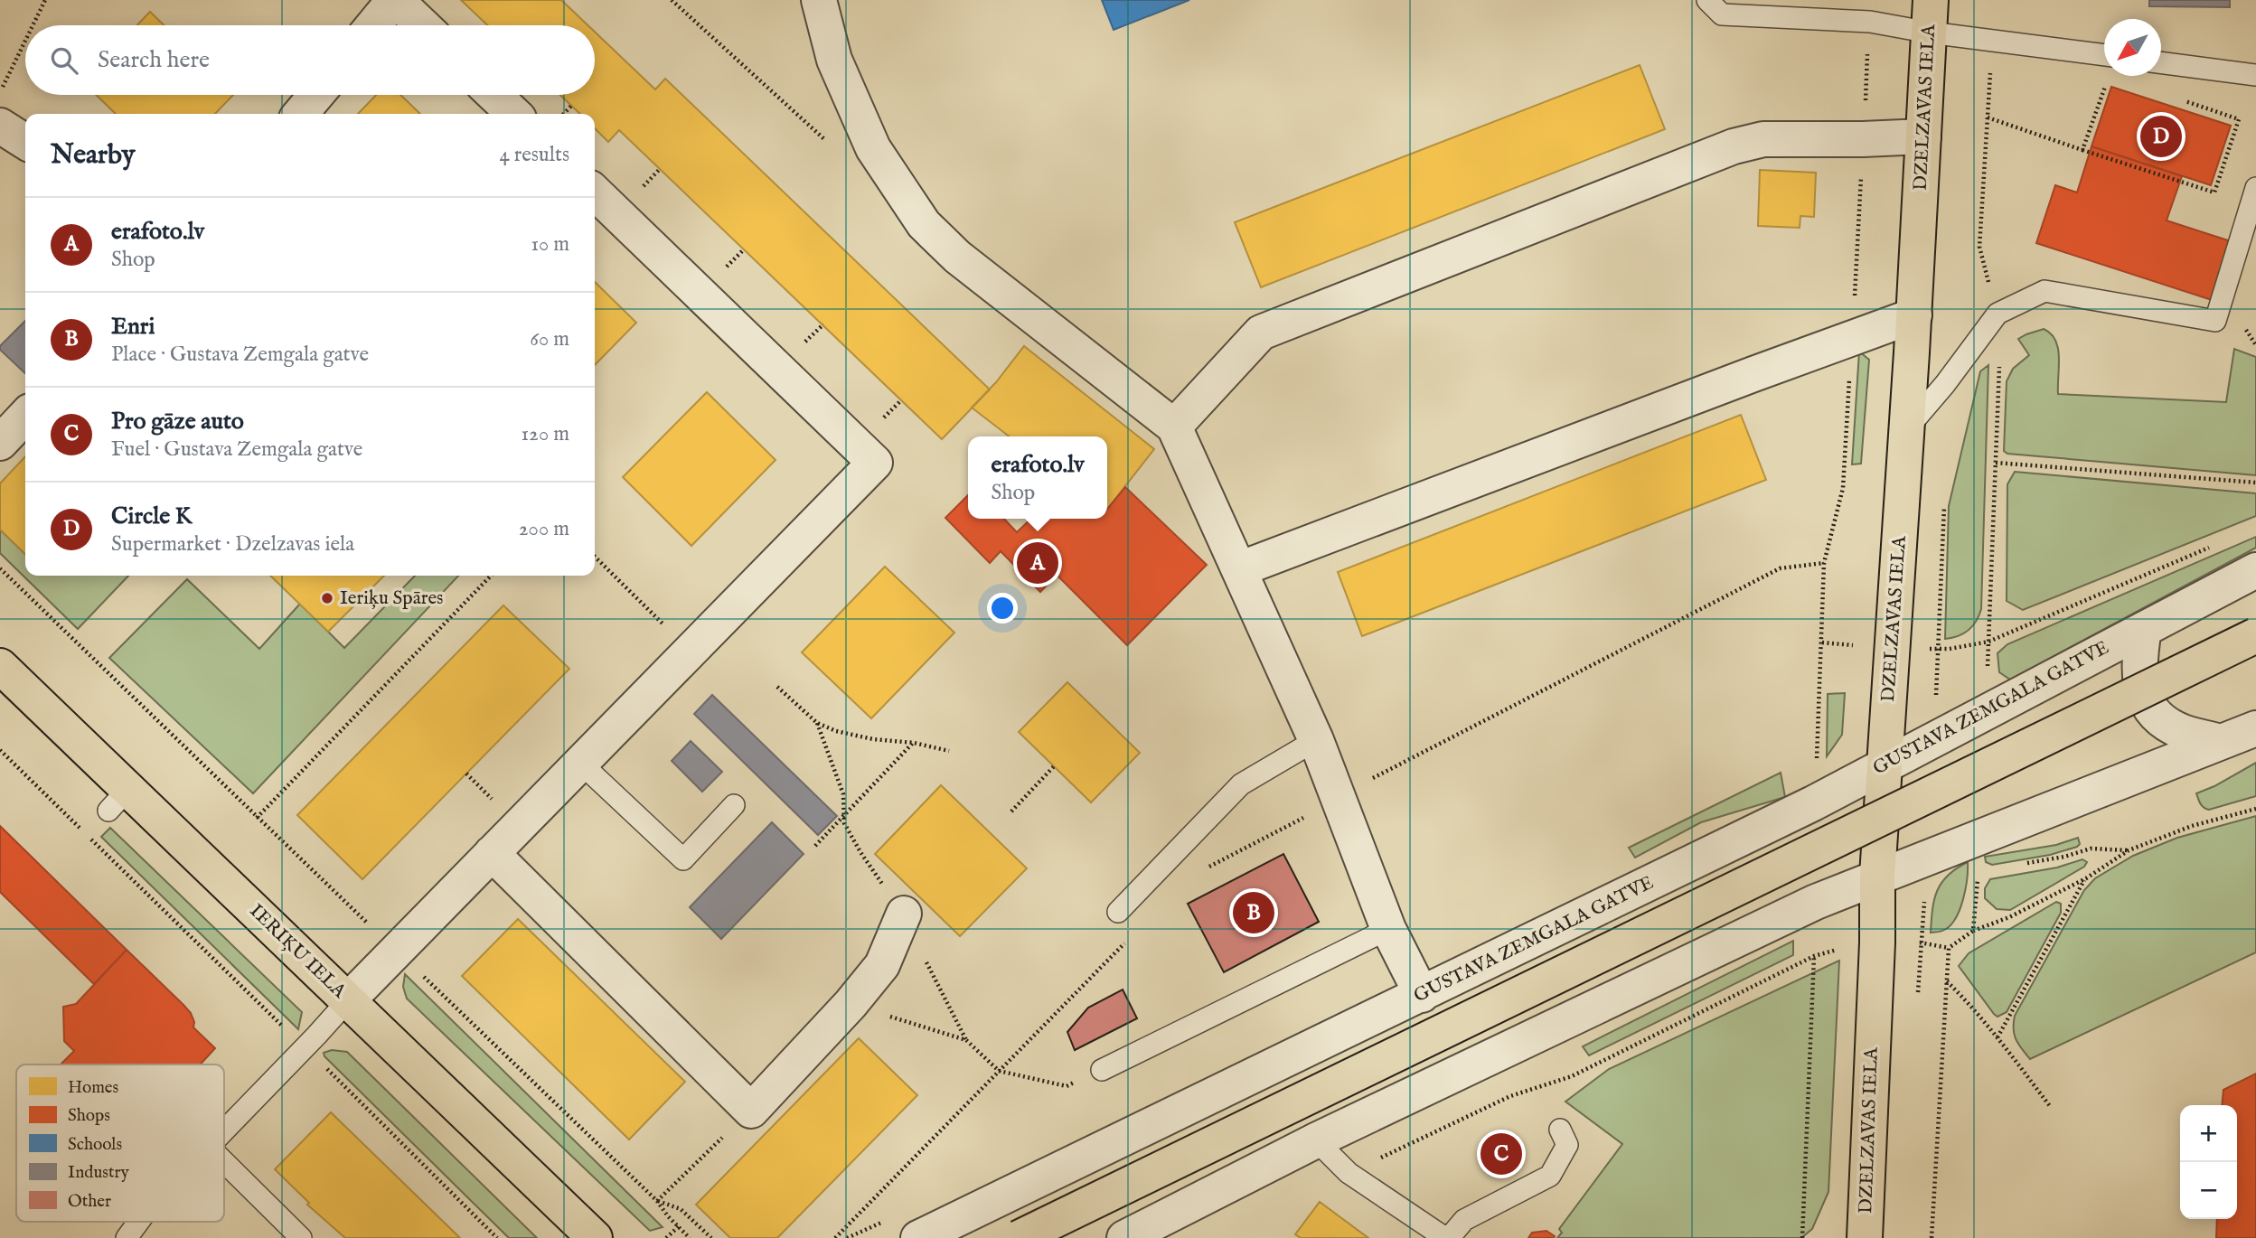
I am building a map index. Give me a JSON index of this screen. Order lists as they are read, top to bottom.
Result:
{
  "streets": {
    "main road": ["DZELZAVAS IELA", "IERIĶU IELA"],
    "street": ["GUSTAVA ZEMGALA GATVE"]
  },
  "crossings": [
    ["DZELZAVAS IELA", "GUSTAVA ZEMGALA GATVE"]
  ],
  "places": ["Ieriķu Spāres"],
  "legend": [
    "Homes",
    "Shops",
    "Schools",
    "Industry",
    "Other"
  ],
  "north": "bottom left",
  "page": {
    "search": "Search here",
    "pins": [
      "D",
      "A",
      "B",
      "C"
    ],
    "heading": ["Nearby", "4 results"],
    "list": [
      {
        "mark": "A",
        "name": "erafoto.lv",
        "note": "Shop",
        "value": "10 m"
      },
      {
        "mark": "B",
        "name": "Enri",
        "note": "Place · Gustava Zemgala gatve",
        "value": "60 m"
      },
      {
        "mark": "C",
        "name": "Pro gāze auto",
        "note": "Fuel · Gustava Zemgala gatve",
        "value": "120 m"
      },
      {
        "mark": "D",
        "name": "Circle K",
        "note": "Supermarket · Dzelzavas iela",
        "value": "200 m"
      }
    ],
    "popup": ["erafoto.lv", "Shop"],
    "map_buttons": ["+", "−"]
  }
}
